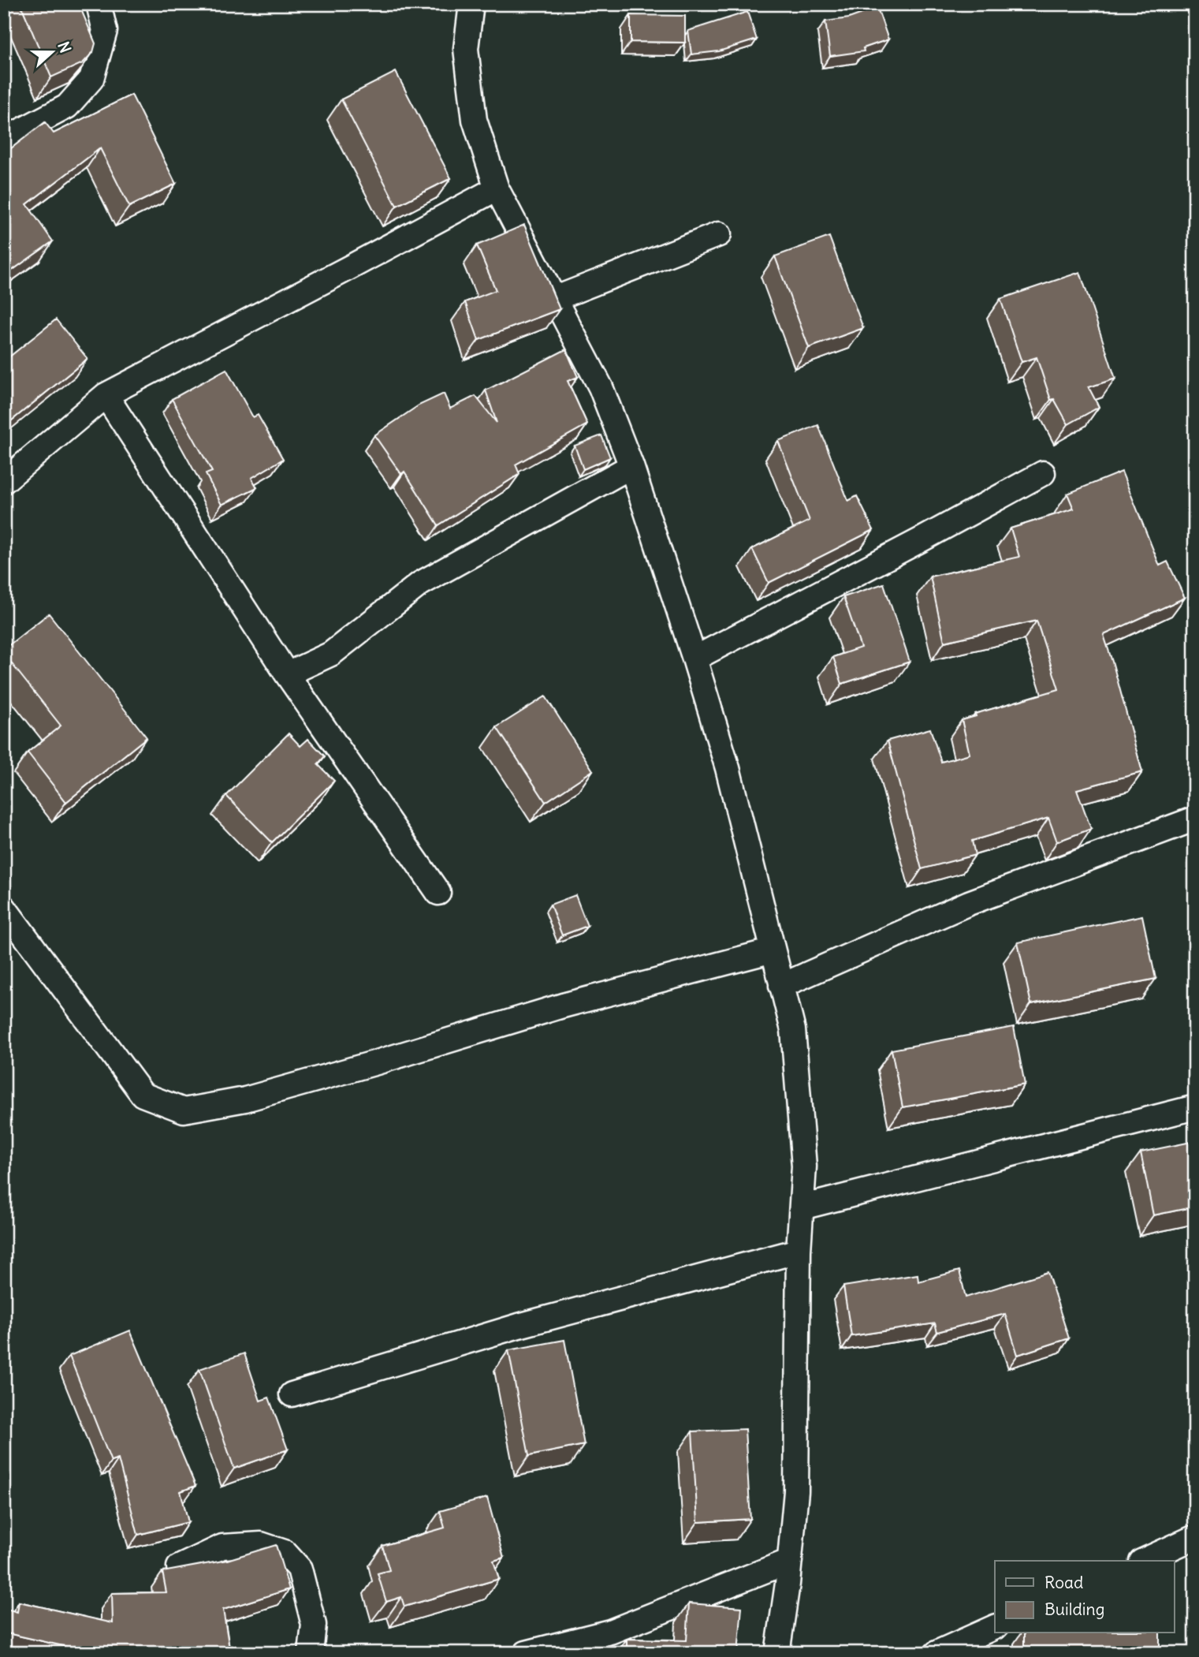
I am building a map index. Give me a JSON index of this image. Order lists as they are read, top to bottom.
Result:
{
  "legend": ["Road", "Building"],
  "north": "right"
}
